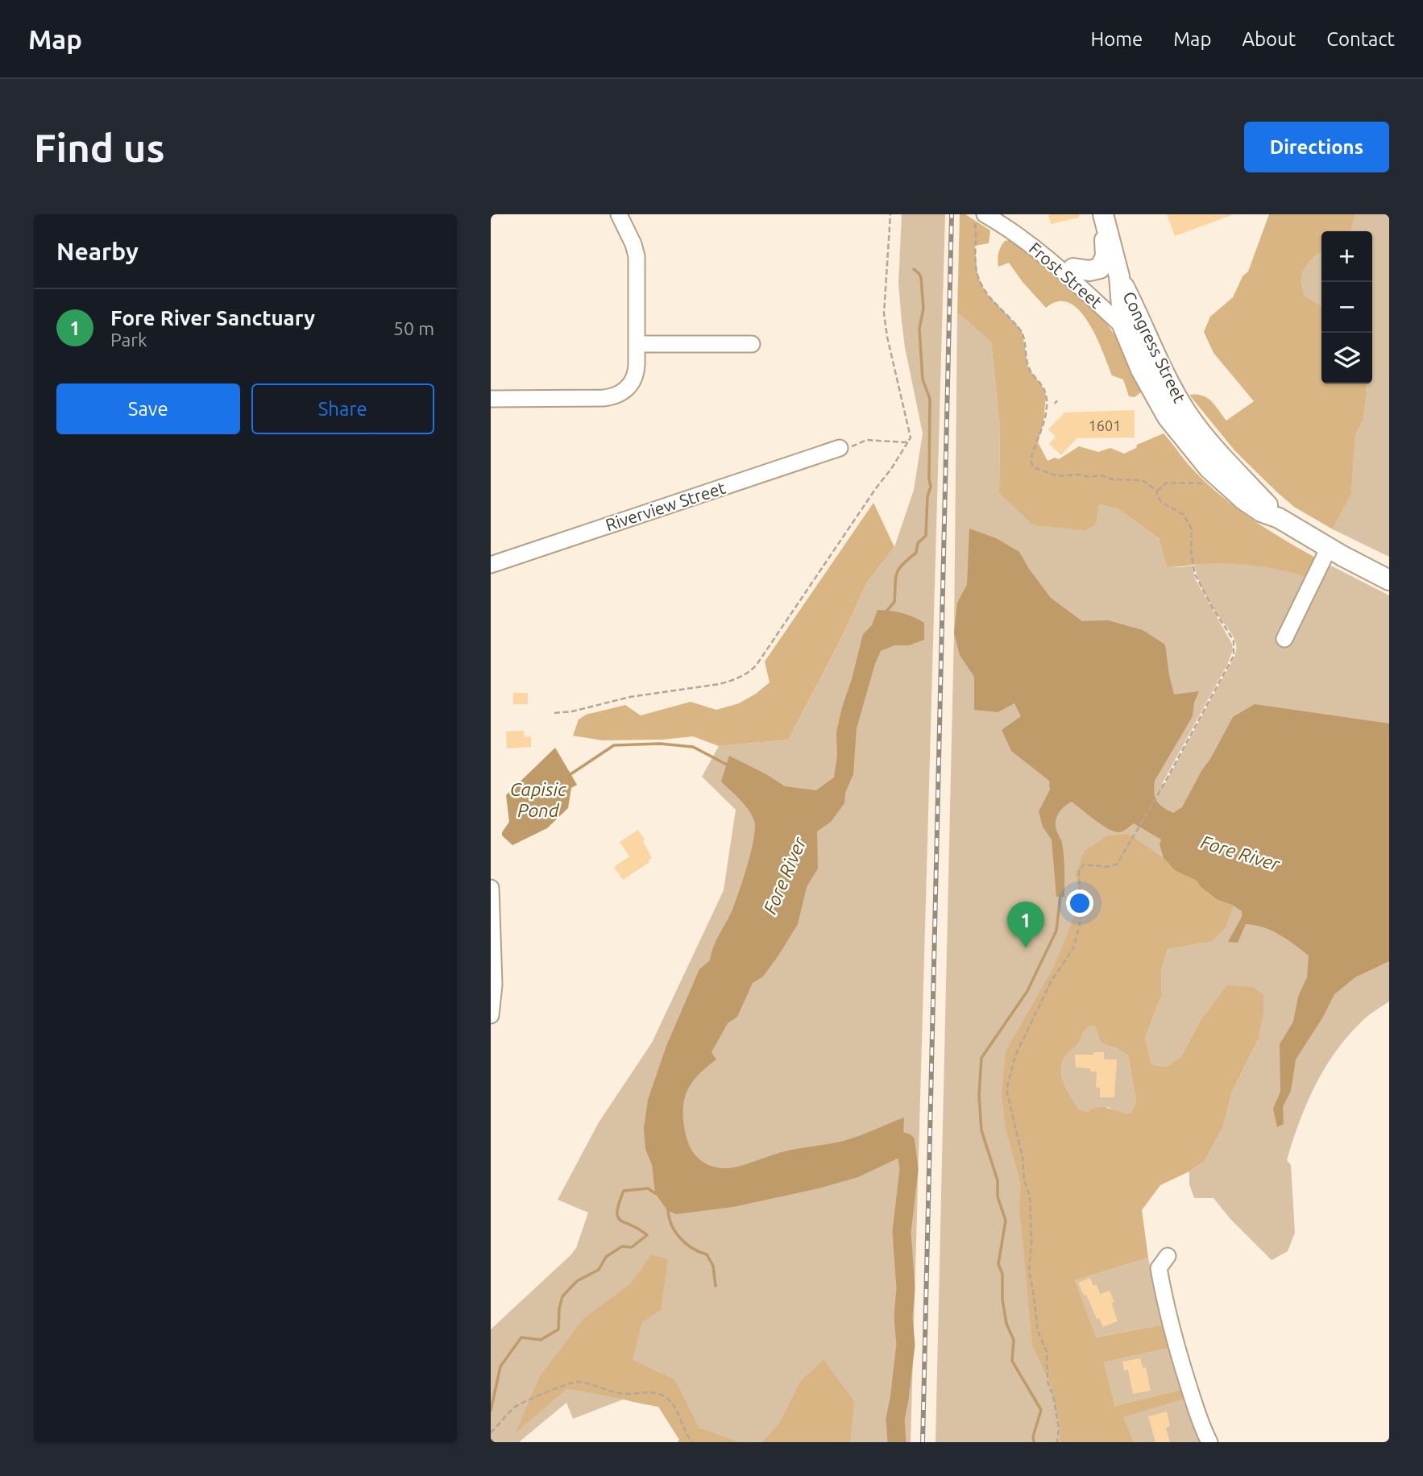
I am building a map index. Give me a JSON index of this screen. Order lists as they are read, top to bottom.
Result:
{
  "streets": {
    "main road": ["Congress Street"],
    "street": ["Frost Street", "Riverview Street"]
  },
  "crossings": [
    ["Frost Street", "Congress Street"]
  ],
  "water": ["Capisic Pond", "Fore River"],
  "house_numbers": ["1601"],
  "page": {
    "header": "Map",
    "nav": [
      "Home",
      "Map",
      "About",
      "Contact"
    ],
    "buttons": [
      "Directions",
      ["Save", "Share"]
    ],
    "title": "Find us",
    "heading": "Nearby",
    "map_buttons": ["+", "−"],
    "list": [
      {
        "mark": "1",
        "name": "Fore River Sanctuary",
        "note": "Park",
        "value": "50 m"
      }
    ],
    "pins": "1"
  }
}
